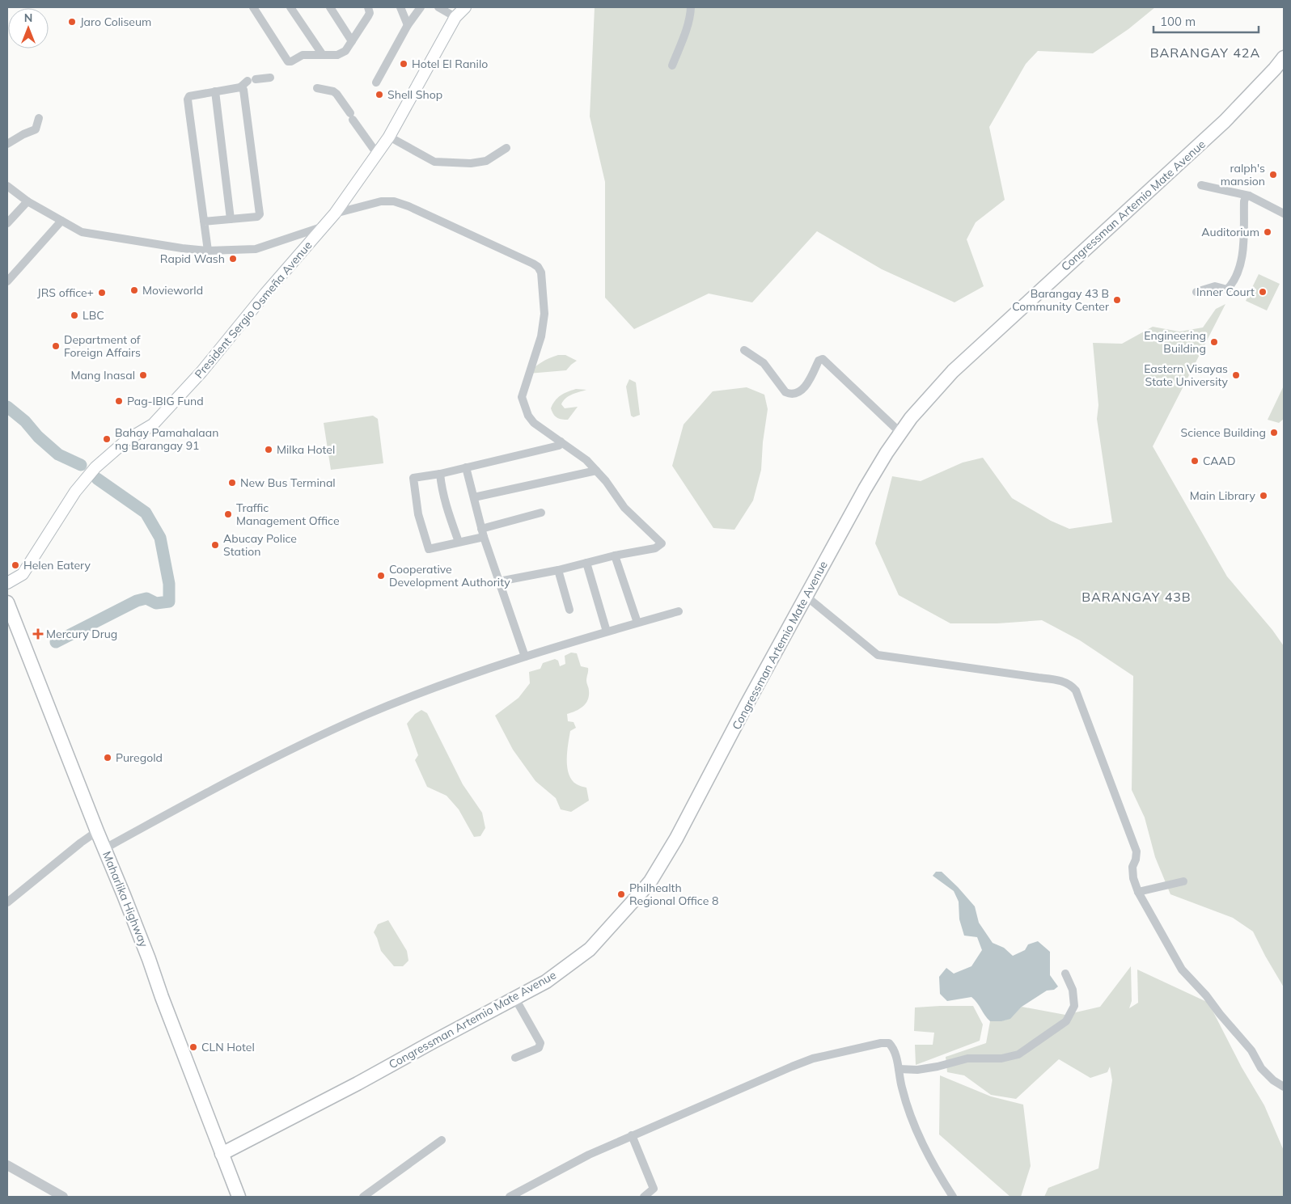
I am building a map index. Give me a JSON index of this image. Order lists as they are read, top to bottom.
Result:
{
  "streets": {
    "main road": ["Congressman Artemio Mate Avenue", "President Sergio Osmeña Avenue", "Maharlika Highway"]
  },
  "crossings": [
    ["Congressman Artemio Mate Avenue", "Maharlika Highway"]
  ],
  "districts": ["BARANGAY 42A", "BARANGAY 43B"],
  "places": {
    "other": [
      "Jaro Coliseum",
      "Hotel El Ranilo",
      "Shell Shop",
      "ralph's mansion",
      "Auditorium",
      "Rapid Wash",
      "Movieworld",
      "Inner Court",
      "JRS office+",
      "Barangay 43 B Community Center",
      "LBC",
      "Engineering Building",
      "Department of Foreign Affairs",
      "Mang Inasal",
      "Eastern Visayas State University",
      "Pag-IBIG Fund",
      "Science Building",
      "Bahay Pamahalaan ng Barangay 91",
      "Milka Hotel",
      "CAAD",
      "New Bus Terminal",
      "Main Library",
      "Traffic Management Office",
      "Abucay Police Station",
      "Helen Eatery",
      "Cooperative Development Authority",
      "Puregold",
      "Philhealth Regional Office 8",
      "CLN Hotel"
    ],
    "health": ["Mercury Drug"]
  },
  "scale_bar": "100 m",
  "north": "top"
}
